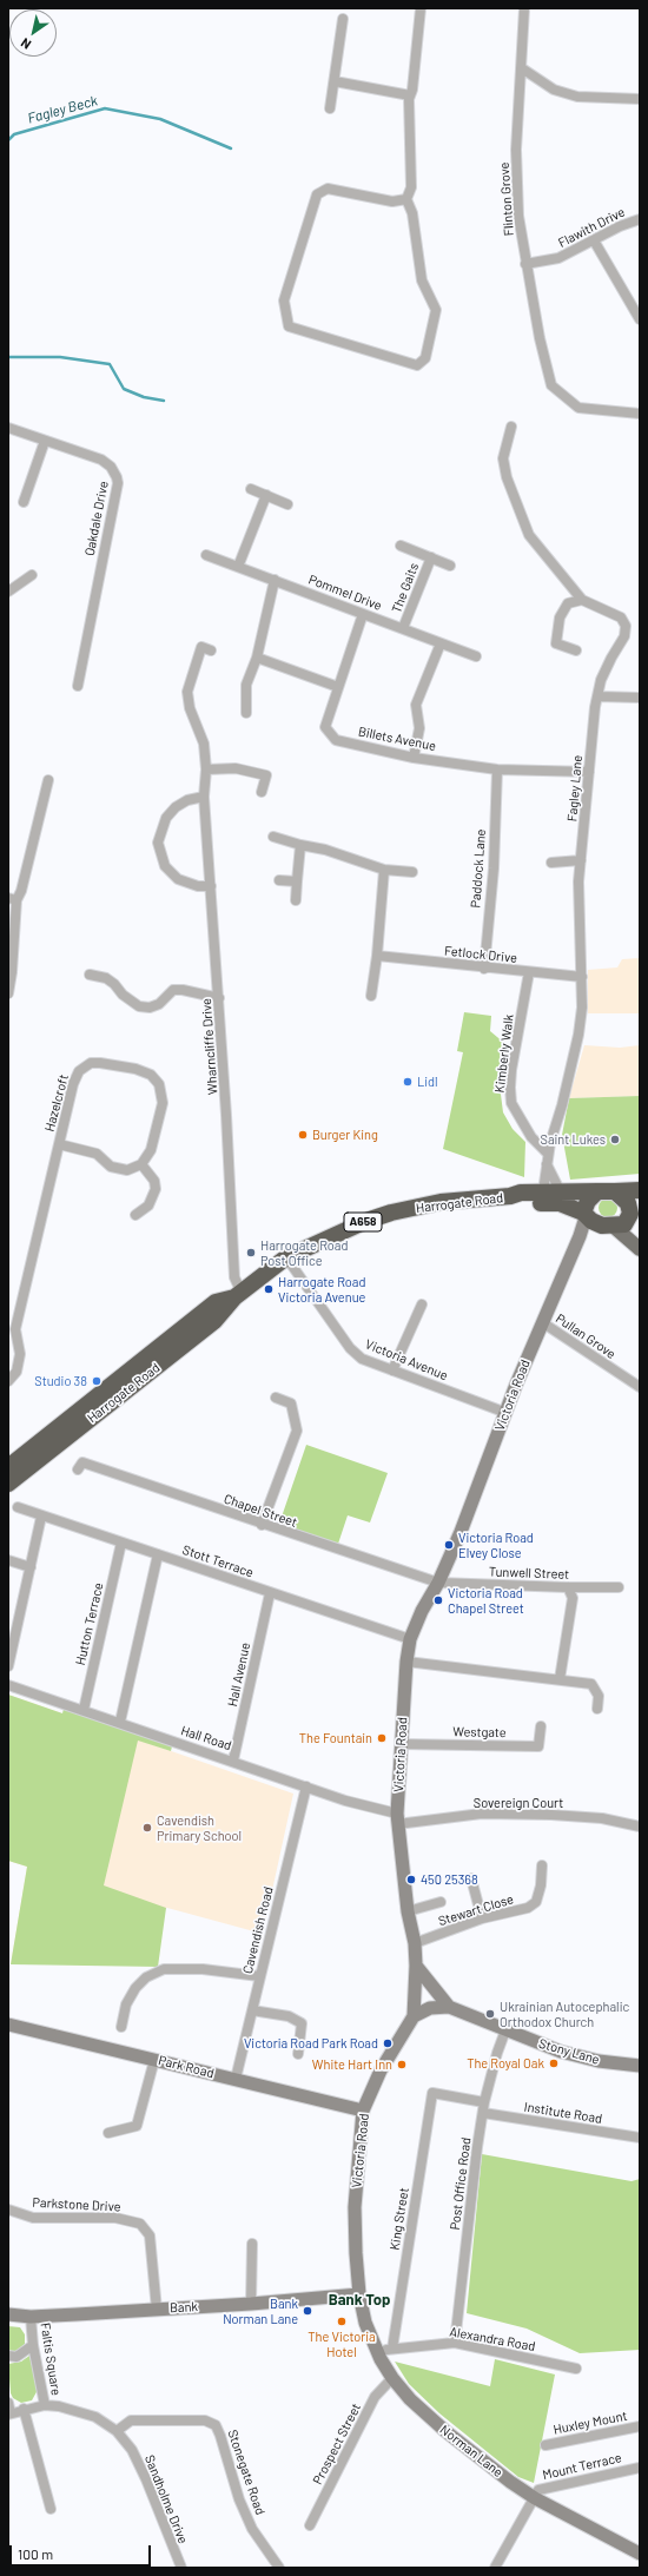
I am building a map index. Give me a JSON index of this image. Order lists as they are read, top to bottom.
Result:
{
  "streets": {
    "highway": ["Harrogate Road", "A658"],
    "street": [
      "Flinton Grove",
      "Flawith Drive",
      "Oakdale Drive",
      "The Gaits",
      "Pommel Drive",
      "Billets Avenue",
      "Fagley Lane",
      "Paddock Lane",
      "Fetlock Drive",
      "Wharncliffe Drive",
      "Kimberly Walk",
      "Hazelcroft",
      "Pullan Grove",
      "Victoria Avenue",
      "Victoria Road",
      "Chapel Street",
      "Stott Terrace",
      "Tunwell Street",
      "Hutton Terrace",
      "Hall Avenue",
      "Westgate",
      "Hall Road",
      "Sovereign Court",
      "Stewart Close",
      "Cavendish Road",
      "Stony Lane",
      "Park Road",
      "Institute Road",
      "Post Office Road",
      "Parkstone Drive",
      "King Street",
      "Bank",
      "Alexandra Road",
      "Faltis Square",
      "Huxley Mount",
      "Prospect Street",
      "Norman Lane",
      "Mount Terrace",
      "Stonegate Road",
      "Sandholme Drive"
    ]
  },
  "crossings": [
    ["Flinton Grove", "Flawith Drive"],
    ["The Gaits", "Pommel Drive"],
    ["Pommel Drive", "Billets Avenue"],
    ["Billets Avenue", "Fagley Lane"],
    ["Billets Avenue", "Paddock Lane"],
    ["Fagley Lane", "Fetlock Drive"],
    ["Fagley Lane", "Kimberly Walk"],
    ["Fagley Lane", "Harrogate Road"],
    ["Paddock Lane", "Fetlock Drive"],
    ["Fetlock Drive", "Kimberly Walk"],
    ["Wharncliffe Drive", "Harrogate Road"],
    ["Harrogate Road", "Victoria Avenue"],
    ["Harrogate Road", "Victoria Road"],
    ["Pullan Grove", "Victoria Road"],
    ["Victoria Avenue", "Victoria Road"],
    ["Victoria Road", "Chapel Street"],
    ["Victoria Road", "Stott Terrace"],
    ["Victoria Road", "Tunwell Street"],
    ["Victoria Road", "Westgate"],
    ["Victoria Road", "Hall Road"],
    ["Victoria Road", "Sovereign Court"],
    ["Victoria Road", "Stewart Close"],
    ["Victoria Road", "Stony Lane"],
    ["Victoria Road", "Park Road"],
    ["Victoria Road", "Bank"],
    ["Victoria Road", "Norman Lane"],
    ["Chapel Street", "Tunwell Street"],
    ["Stott Terrace", "Hutton Terrace"],
    ["Stott Terrace", "Hall Avenue"],
    ["Hutton Terrace", "Hall Road"],
    ["Hall Avenue", "Hall Road"],
    ["Hall Road", "Sovereign Court"],
    ["Hall Road", "Cavendish Road"],
    ["Cavendish Road", "Park Road"],
    ["Stony Lane", "Post Office Road"],
    ["Institute Road", "Post Office Road"],
    ["Post Office Road", "King Street"],
    ["Post Office Road", "Alexandra Road"],
    ["Parkstone Drive", "Bank"],
    ["King Street", "Alexandra Road"],
    ["Bank", "Faltis Square"],
    ["Bank", "Norman Lane"],
    ["Alexandra Road", "Norman Lane"],
    ["Faltis Square", "Sandholme Drive"],
    ["Prospect Street", "Norman Lane"],
    ["Norman Lane", "Mount Terrace"],
    ["Stonegate Road", "Sandholme Drive"]
  ],
  "districts": ["Bank Top"],
  "water": ["Fagley Beck"],
  "places": [
    "Lidl",
    "Burger King",
    "Saint Lukes",
    "Harrogate Road Post Office",
    "Harrogate Road Victoria Avenue",
    "Studio 38",
    "Victoria Road Elvey Close",
    "Victoria Road Chapel Street",
    "The Fountain",
    "Cavendish Primary School",
    "450 25368",
    "Ukrainian Autocephalic Orthodox Church",
    "Victoria Road Park Road",
    "The Royal Oak",
    "White Hart Inn",
    "Bank Norman Lane",
    "The Victoria Hotel"
  ],
  "scale_bar": "100 m",
  "north": "bottom left"
}
